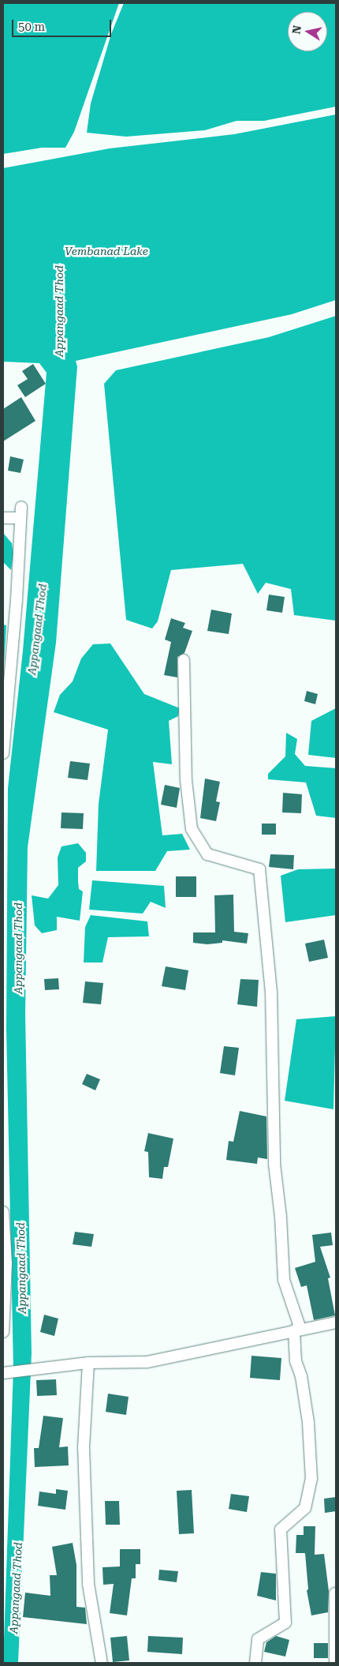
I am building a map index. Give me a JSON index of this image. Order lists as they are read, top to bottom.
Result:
{
  "water": ["Vembanad Lake", "Appangaad Thod"],
  "scale_bar": "50 m",
  "north": "left"
}
